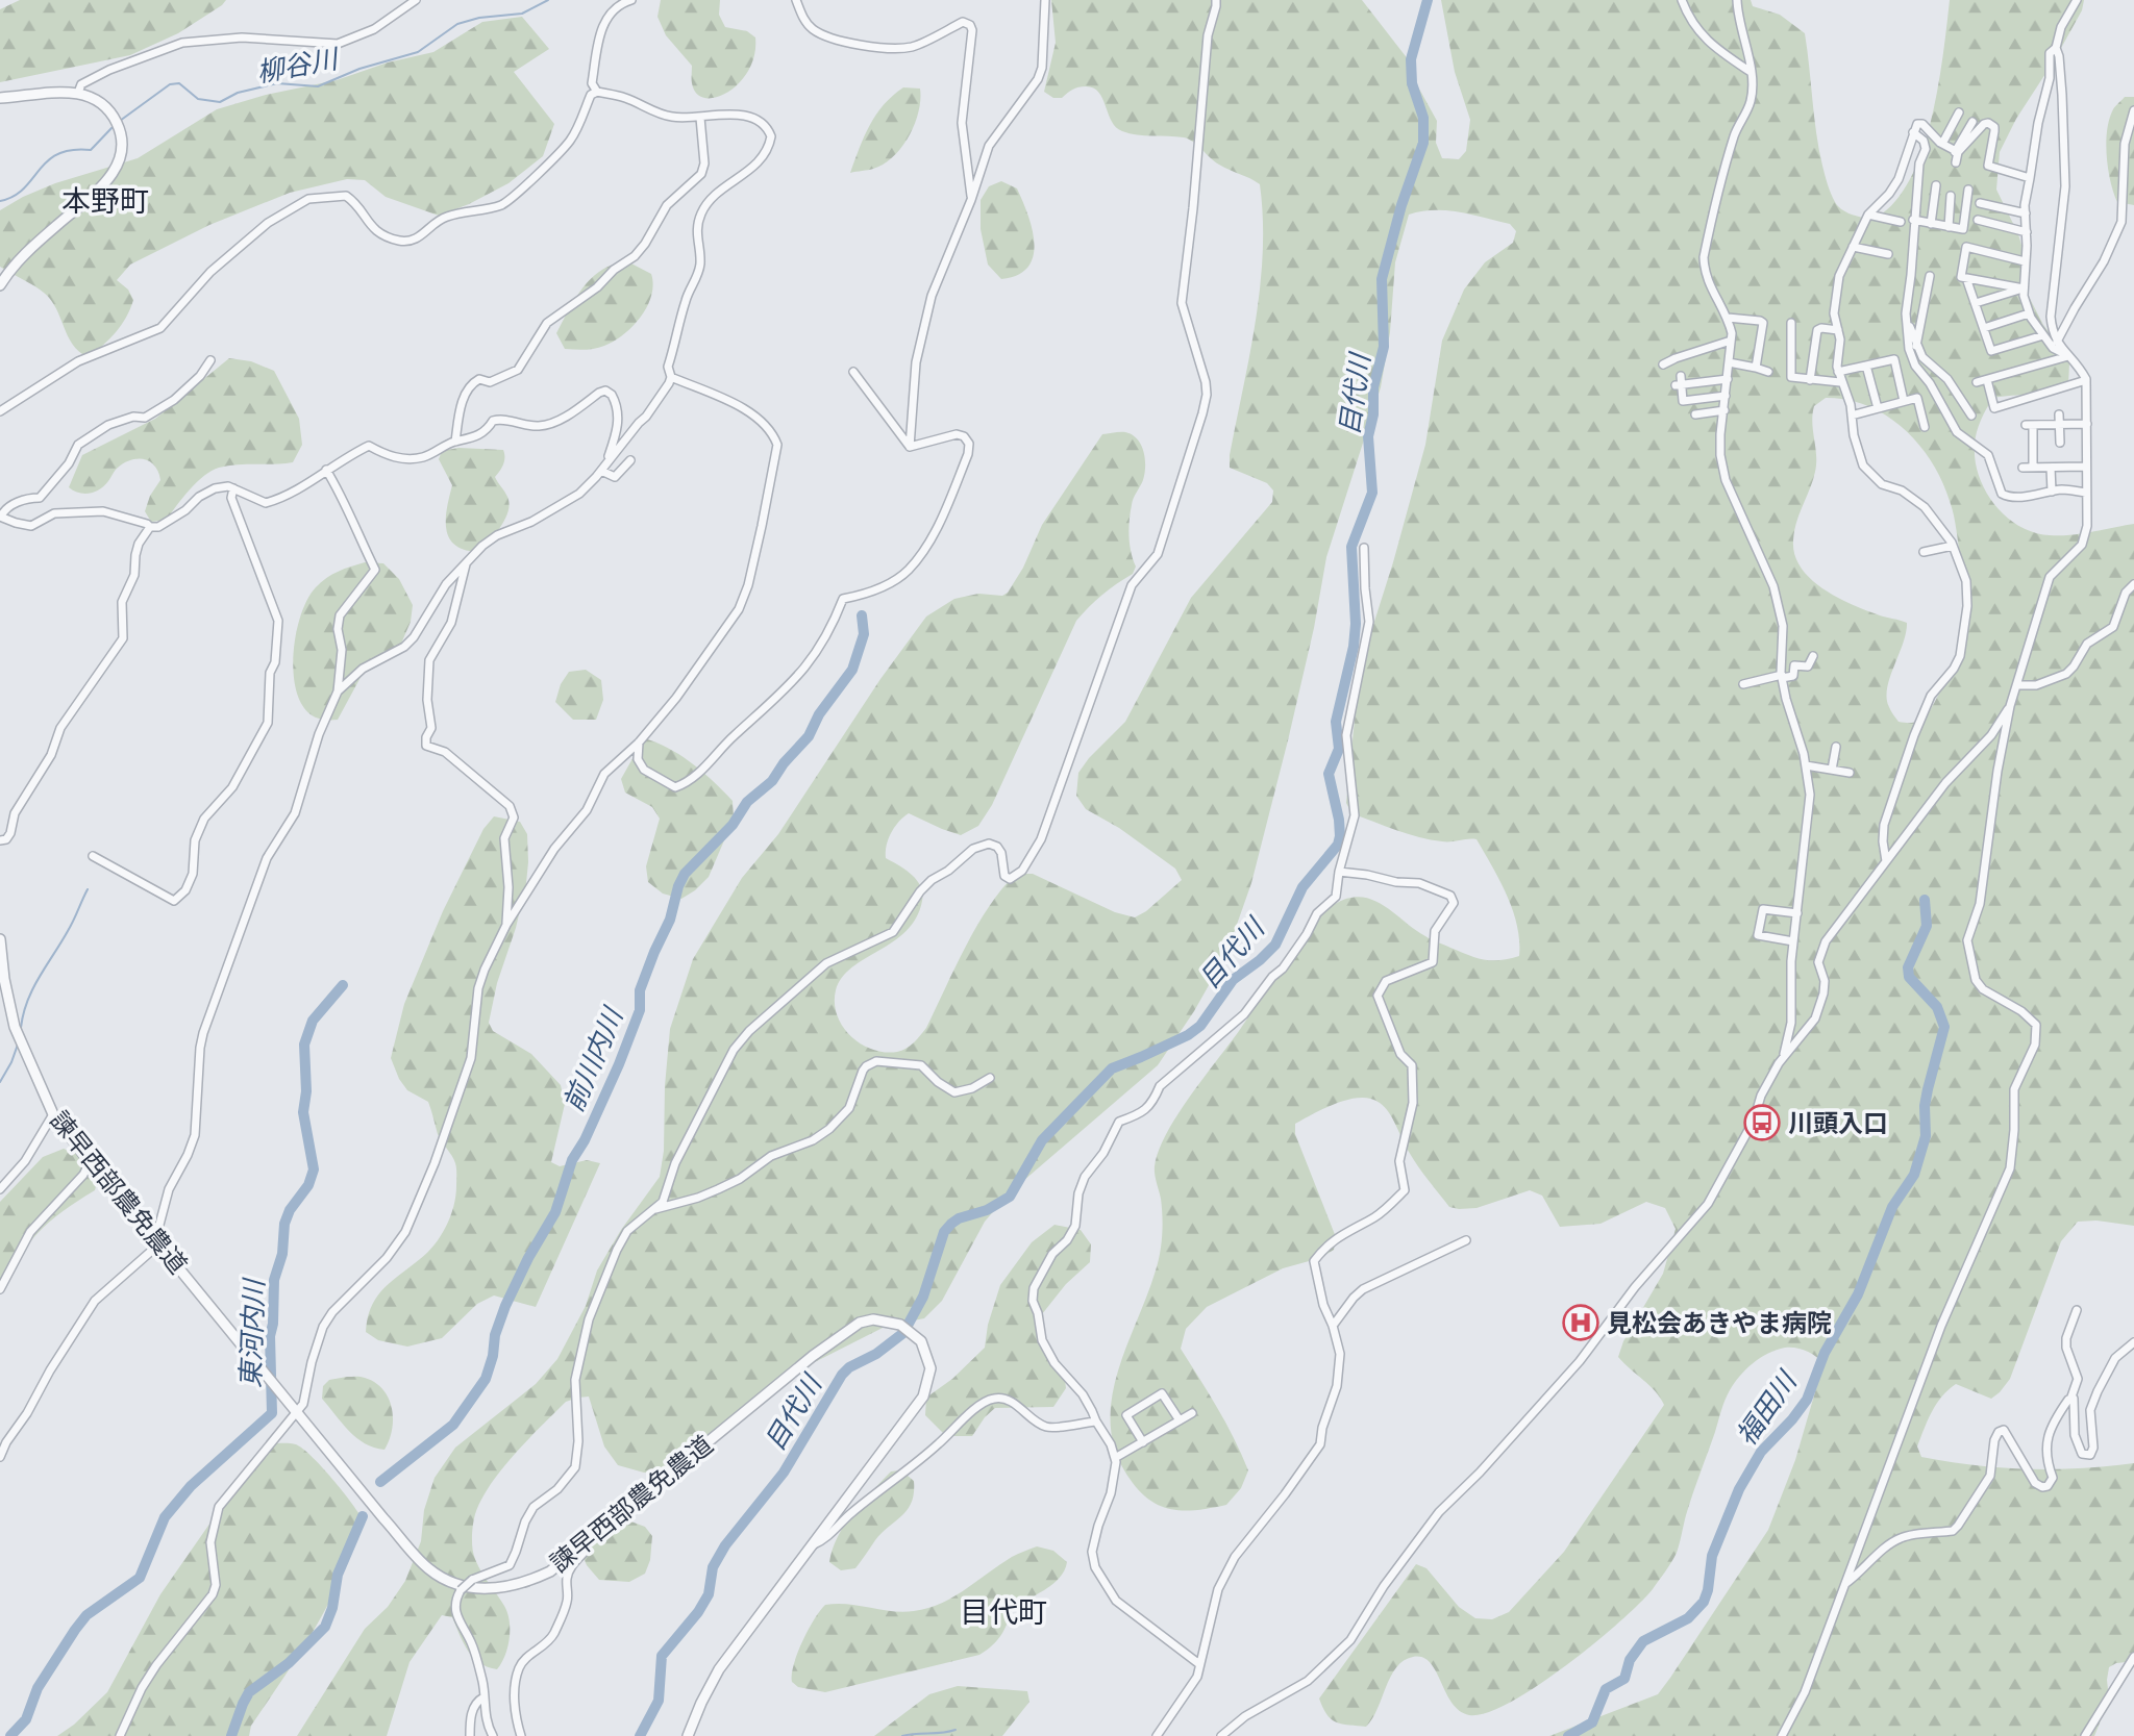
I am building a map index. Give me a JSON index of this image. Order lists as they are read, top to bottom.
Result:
{
  "streets": {
    "street": ["諫早西部農免農道"]
  },
  "districts": ["本野町", "目代町"],
  "water": [
    "柳谷川",
    "目代川",
    "前川内川",
    "東河内川",
    "福田川"
  ],
  "places": {
    "bus stop": ["川頭入口"],
    "hospital": ["見松会あきやま病院"]
  }
}
